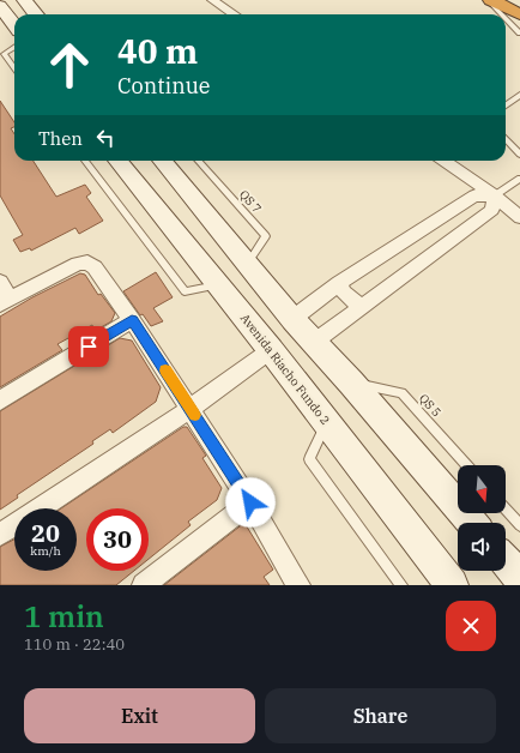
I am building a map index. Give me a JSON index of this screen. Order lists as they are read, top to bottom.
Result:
{
  "streets": {
    "main road": ["Avenida Riacho Fundo 2"],
    "lane": ["QS 7", "QS 5"]
  },
  "north": "bottom",
  "page": {
    "turn": ["40 m", "Continue"],
    "then": "Then",
    "speed": "20 km/h",
    "limit": "30",
    "heading": ["1 min", "110 m · 22:40"],
    "buttons": ["Exit", "Share"]
  }
}
